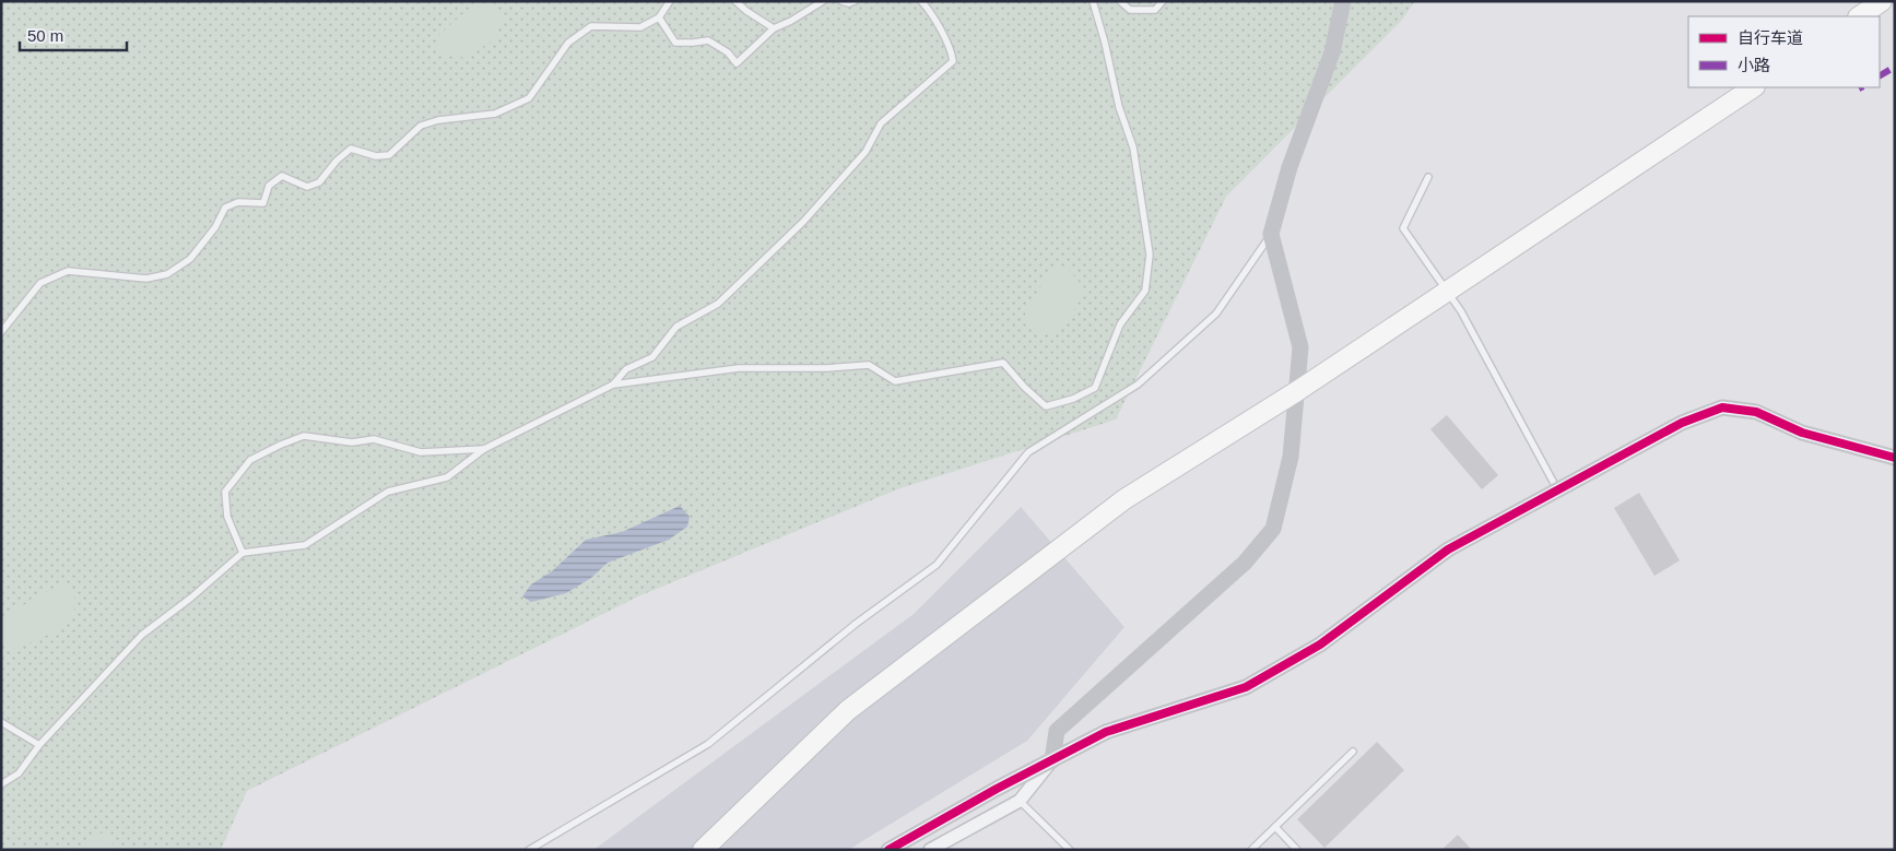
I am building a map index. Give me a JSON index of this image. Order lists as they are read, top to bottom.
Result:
{
  "legend": ["自行车道", "小路"],
  "scale_bar": "50 m"
}
